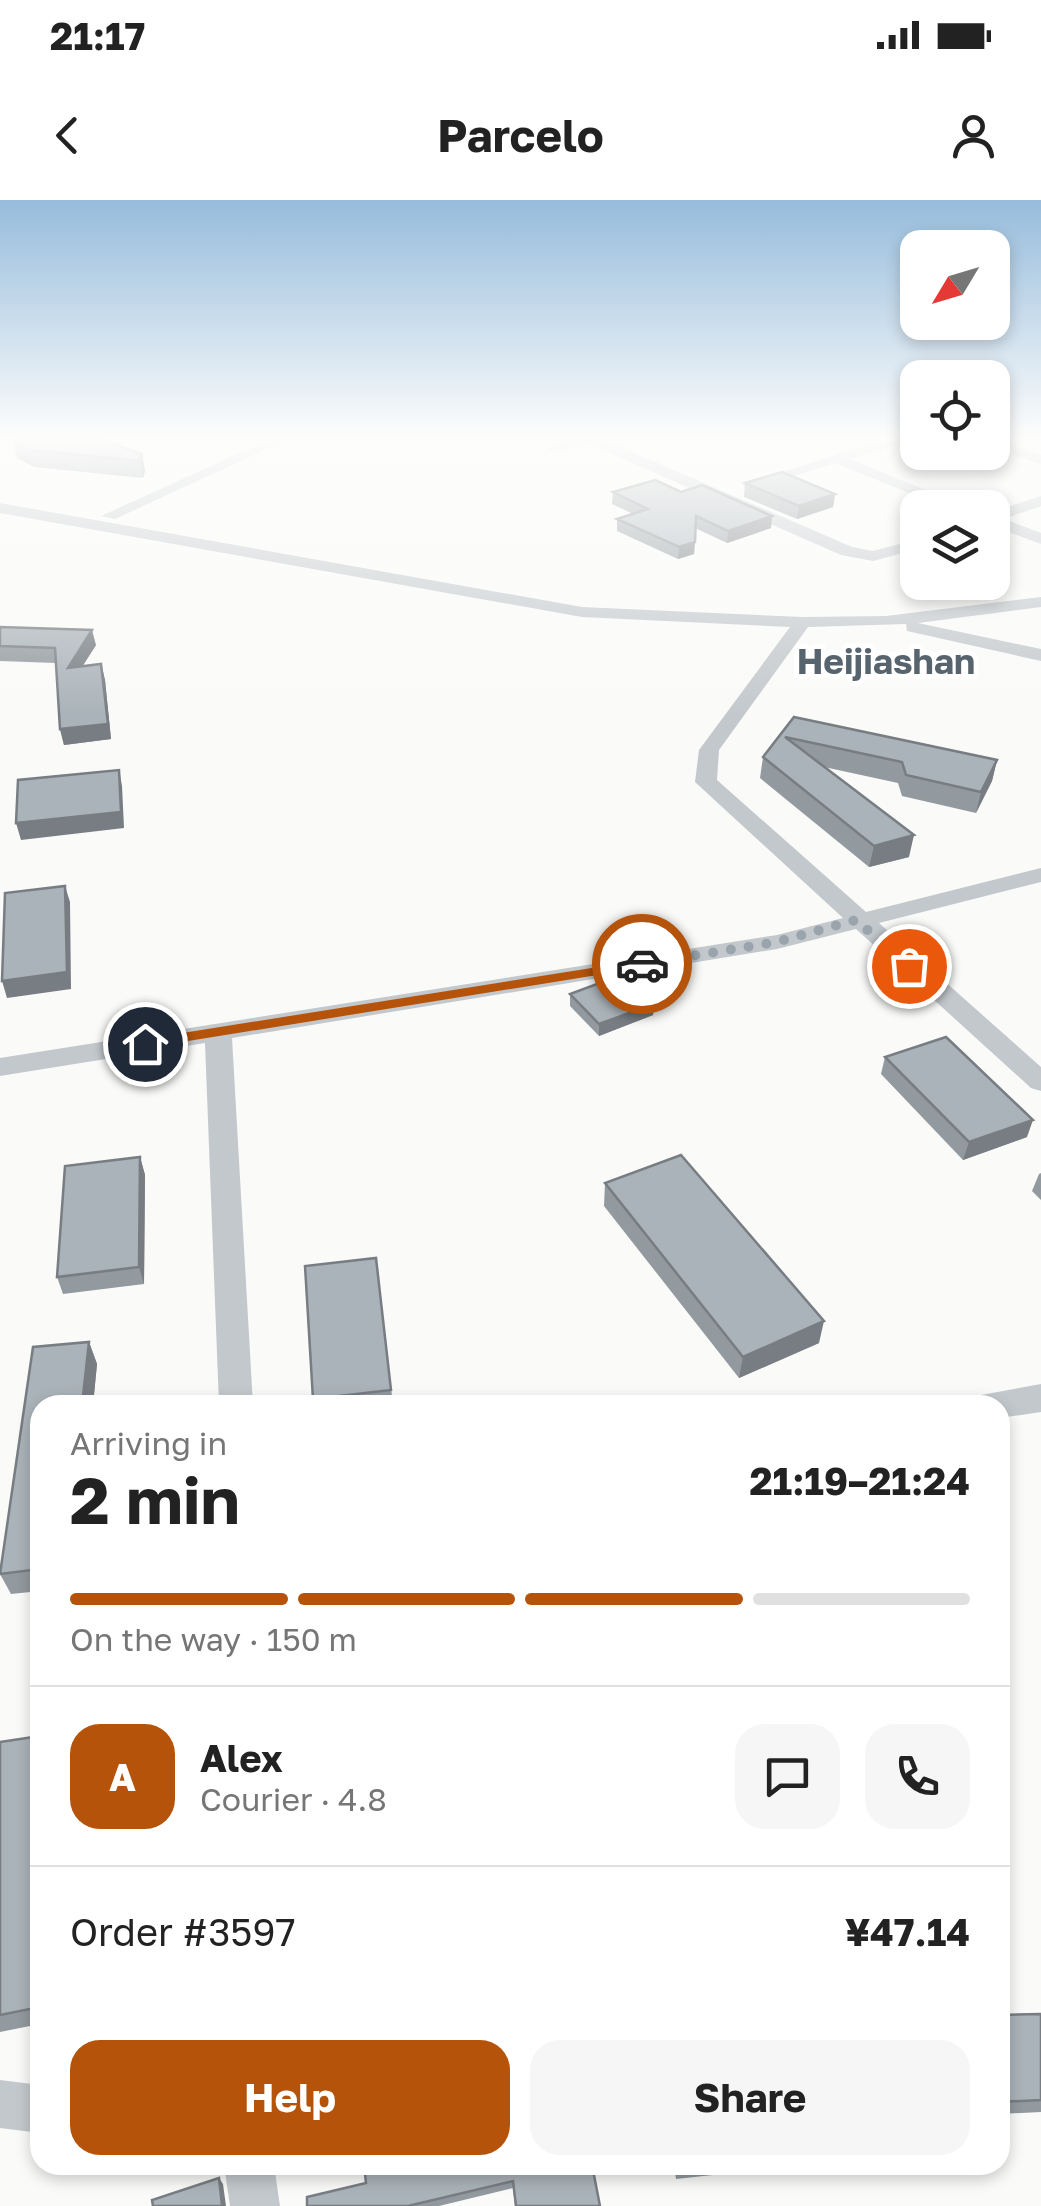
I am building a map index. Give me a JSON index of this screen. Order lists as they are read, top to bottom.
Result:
{
  "districts": ["Heijiashan"],
  "north": "bottom left",
  "page": {
    "status": "21:17",
    "header": "Parcelo",
    "heading": ["2 min", "Arriving in", "21:19–21:24"],
    "panel": [
      "Alex",
      "Courier · 4.8",
      "Order #3597",
      "¥47.14"
    ],
    "bar": "On the way · 150 m",
    "round": "A",
    "buttons": ["Help", "Share"]
  }
}
